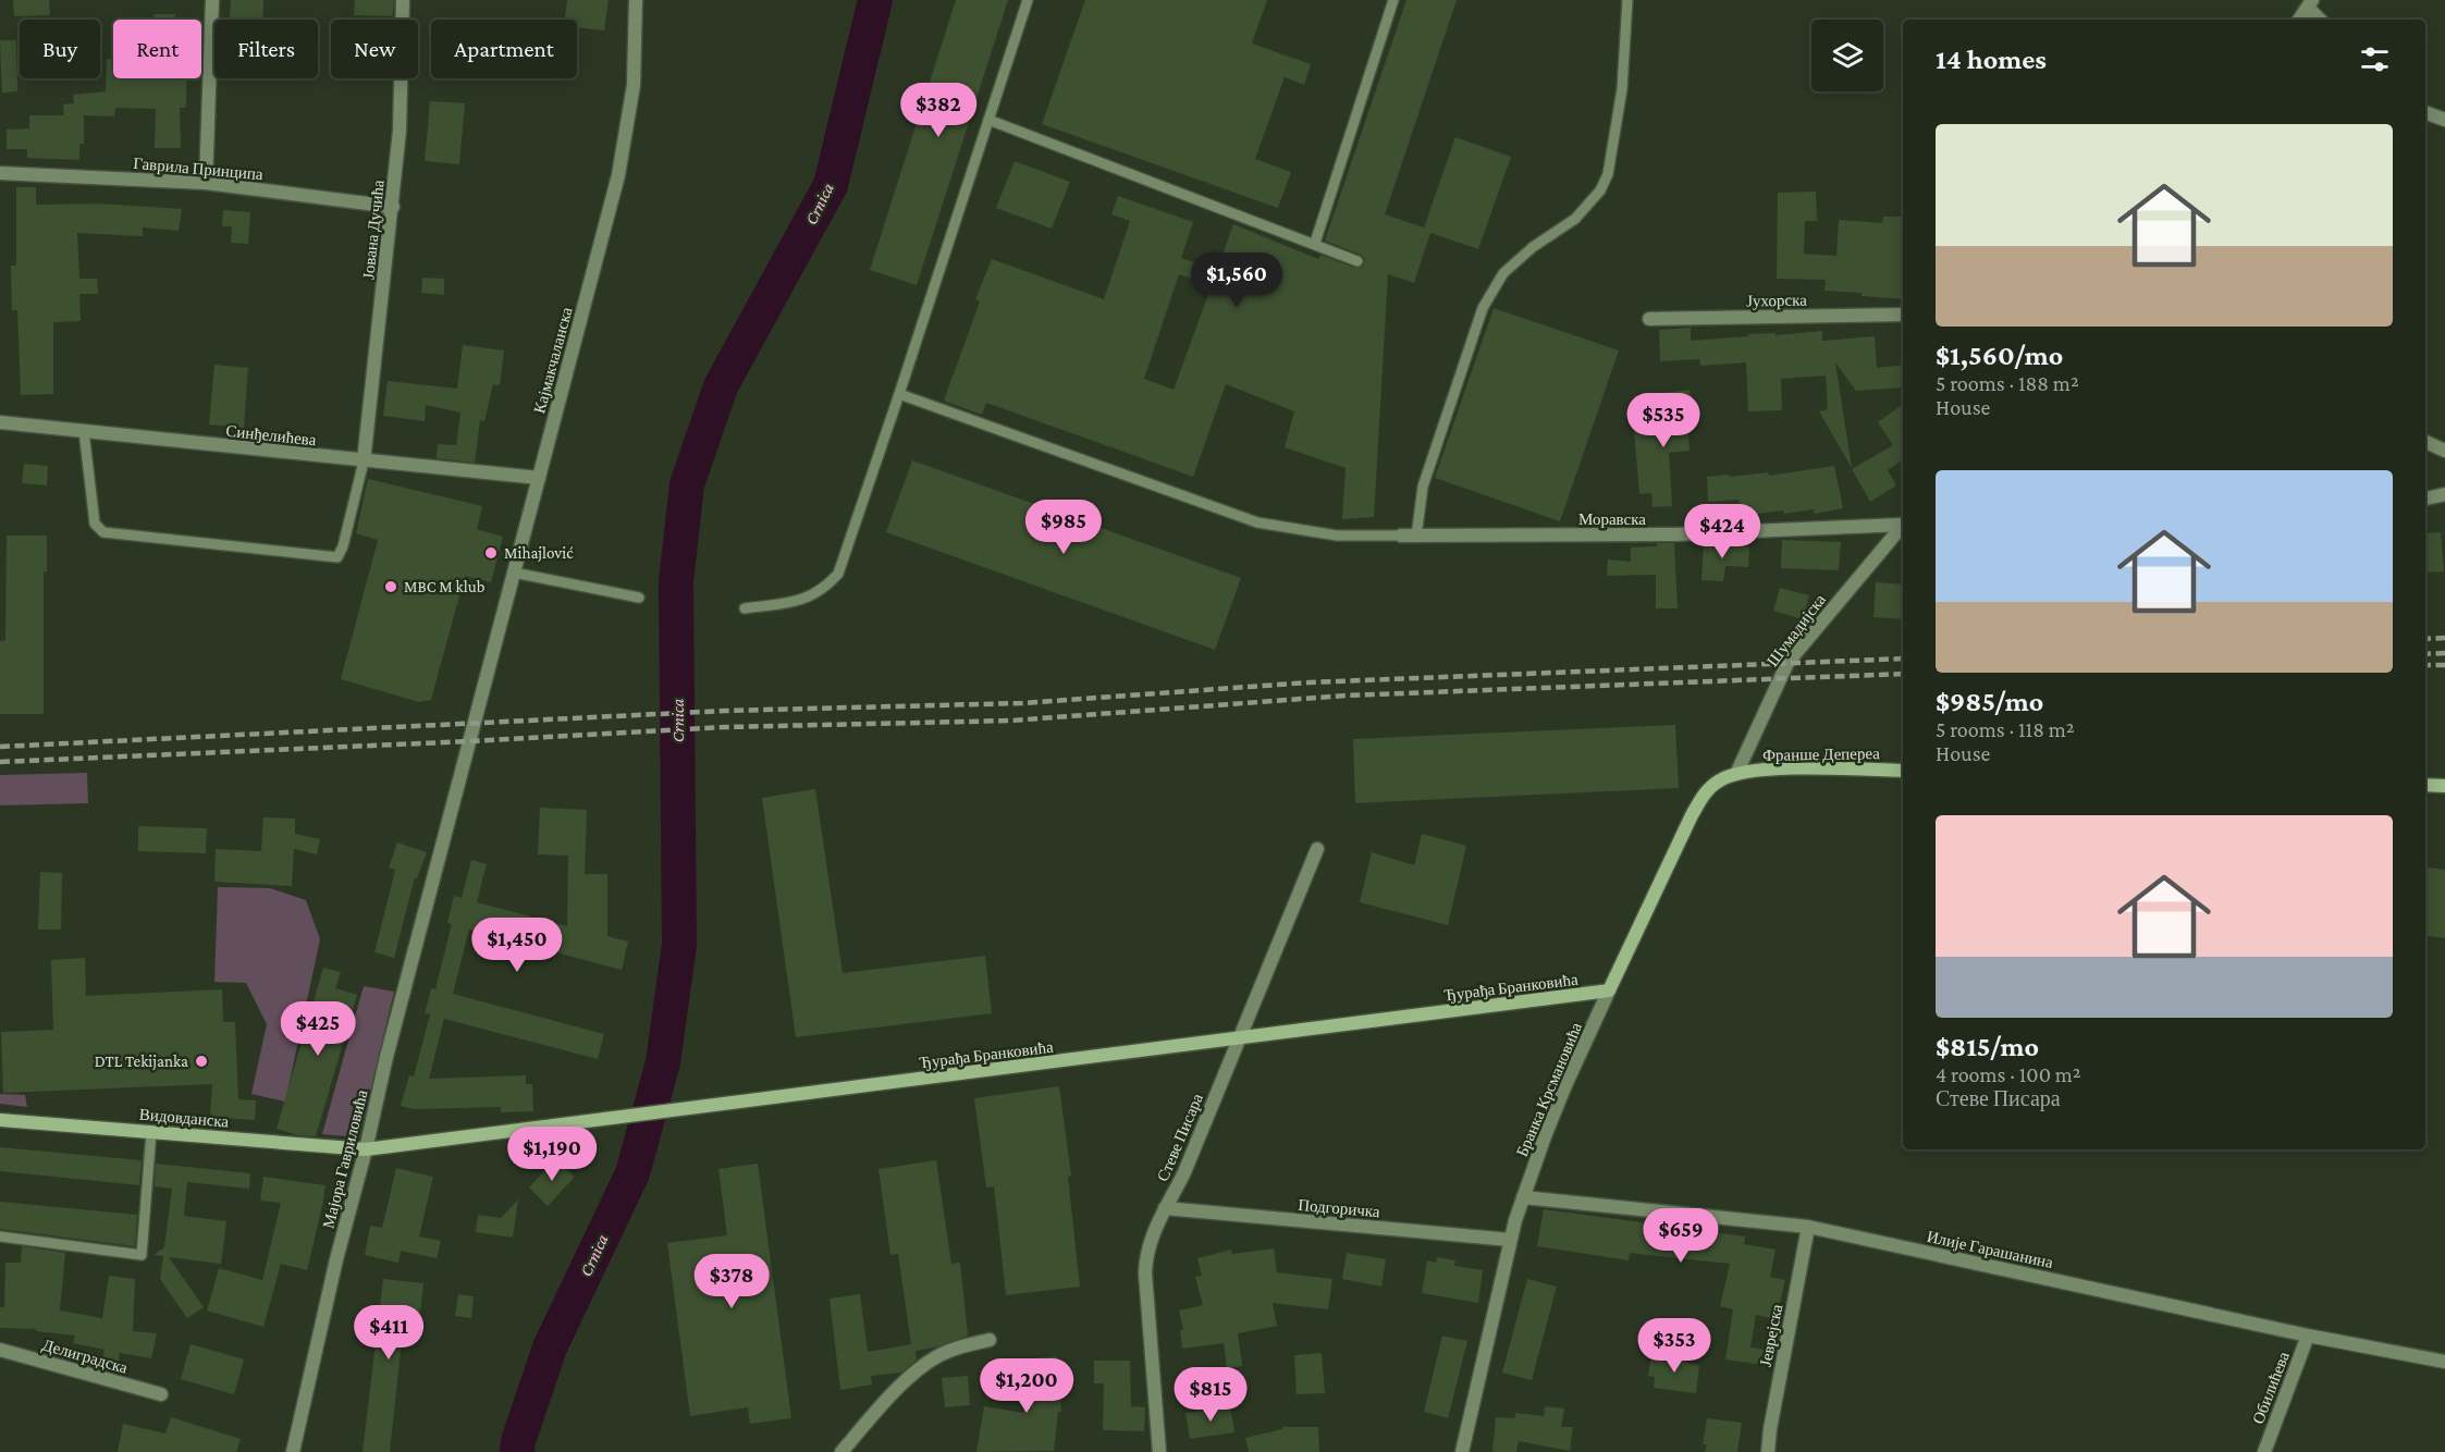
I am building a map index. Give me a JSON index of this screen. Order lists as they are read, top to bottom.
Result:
{
  "streets": {
    "main road": [
      "Франше Депереа",
      "Ђурађа Бранковића",
      "Бранка Крсмановића",
      "Видовданска"
    ],
    "street": [
      "Гаврила Принципа",
      "Јована Дучића",
      "Јухорска",
      "Кајмакчаланска",
      "Синђелићева",
      "Моравска",
      "Шумадијска",
      "Стеве Писара",
      "Мајора Гавриловића",
      "Подгоричка",
      "Илије Гарашанина",
      "Јеврејска",
      "Делиградска",
      "Обилићева"
    ]
  },
  "crossings": [
    ["Гаврила Принципа", "Јована Дучића"],
    ["Јована Дучића", "Синђелићева"],
    ["Кајмакчаланска", "Синђелићева"],
    ["Кајмакчаланска", "Мајора Гавриловића"],
    ["Шумадијска", "Франше Депереа"],
    ["Шумадијска", "Бранка Крсмановића"],
    ["Франше Депереа", "Бранка Крсмановића"],
    ["Ђурађа Бранковића", "Бранка Крсмановића"],
    ["Ђурађа Бранковића", "Видовданска"],
    ["Ђурађа Бранковића", "Стеве Писара"],
    ["Ђурађа Бранковића", "Мајора Гавриловића"],
    ["Бранка Крсмановића", "Подгоричка"],
    ["Бранка Крсмановића", "Илије Гарашанина"],
    ["Видовданска", "Мајора Гавриловића"],
    ["Стеве Писара", "Подгоричка"],
    ["Илије Гарашанина", "Јеврејска"],
    ["Илије Гарашанина", "Обилићева"]
  ],
  "water": ["Crnica"],
  "places": ["Mihajlović", "MBC M klub", "DTL Tekijanka"],
  "page": {
    "chip": [
      "Buy",
      "Rent",
      "Filters",
      "New",
      "Apartment"
    ],
    "heading": "14 homes",
    "price": [
      "$382",
      "$1,560",
      "$535",
      "$985",
      "$424",
      "$1,450",
      "$425",
      "$1,190",
      "$659",
      "$378",
      "$411",
      "$353",
      "$1,200",
      "$815"
    ],
    "list": [
      {
        "name": "$1,560/mo",
        "note": "5 rooms · 188 m² · House"
      },
      {
        "name": "$985/mo",
        "note": "5 rooms · 118 m² · House"
      },
      {
        "name": "$815/mo",
        "note": "4 rooms · 100 m² · Стеве Писара"
      }
    ]
  }
}
